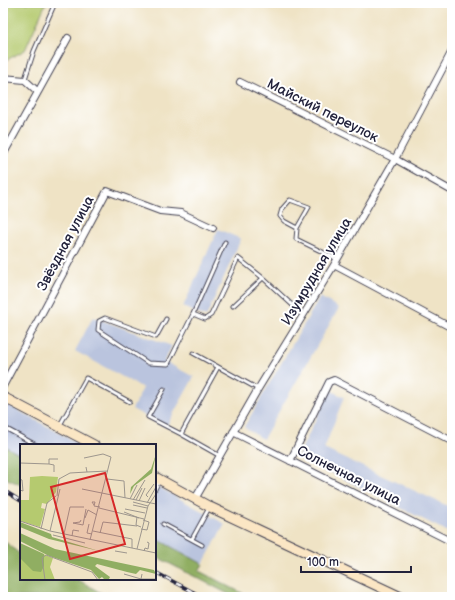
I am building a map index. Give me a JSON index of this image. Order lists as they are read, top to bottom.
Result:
{
  "streets": {
    "street": [
      "Майский переулок",
      "Звёздная улица",
      "Изумрудная улица",
      "Солнечная улица"
    ]
  },
  "crossings": [
    ["Майский переулок", "Изумрудная улица"],
    ["Изумрудная улица", "Солнечная улица"]
  ],
  "scale_bar": "100 m"
}
